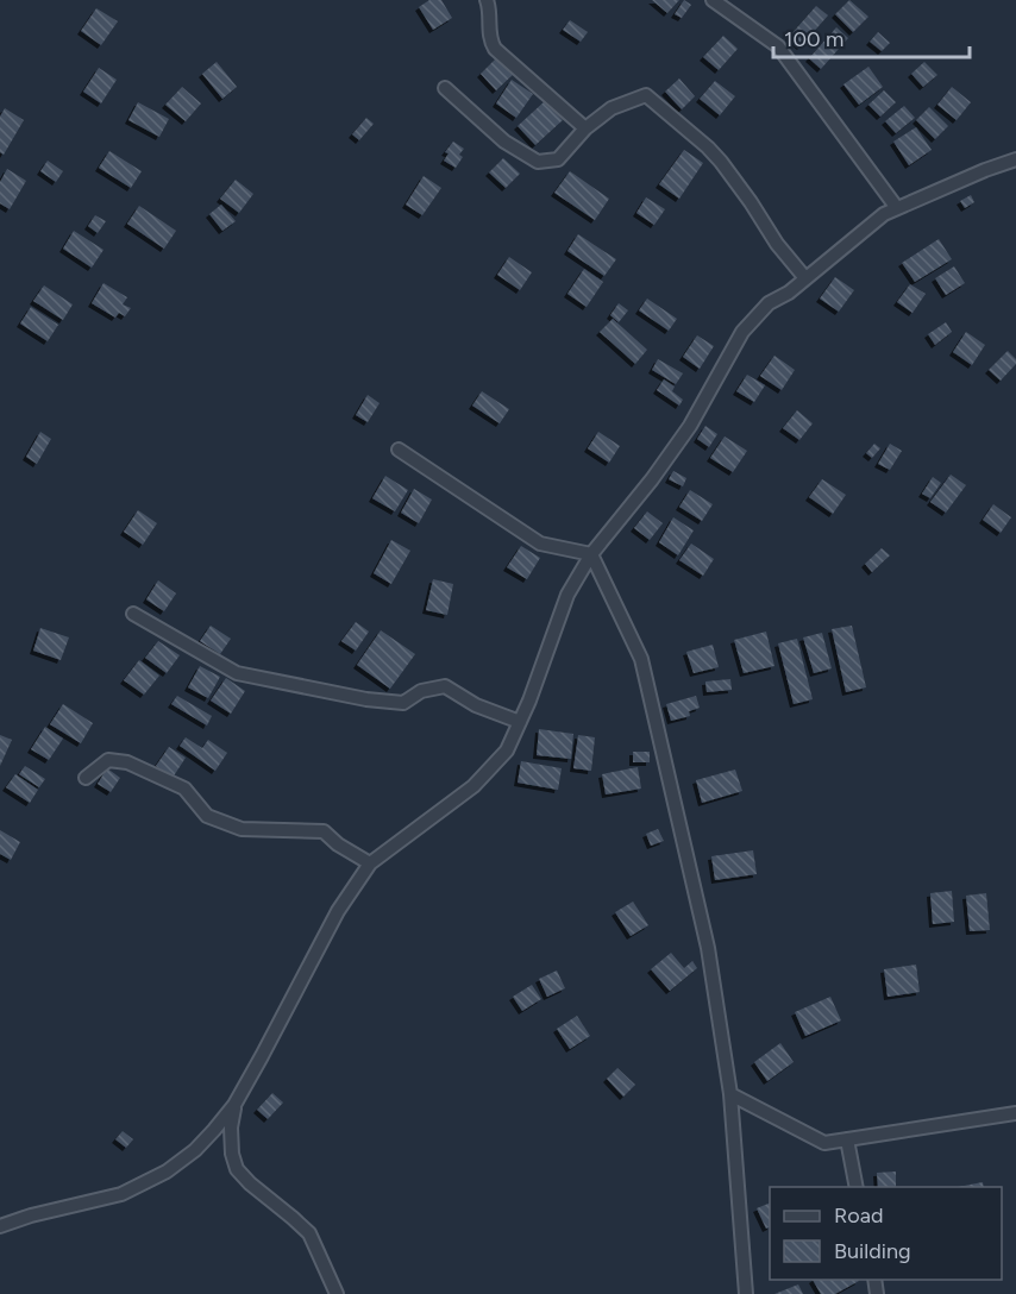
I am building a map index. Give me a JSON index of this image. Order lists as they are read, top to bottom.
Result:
{
  "legend": ["Road", "Building"],
  "scale_bar": "100 m"
}
